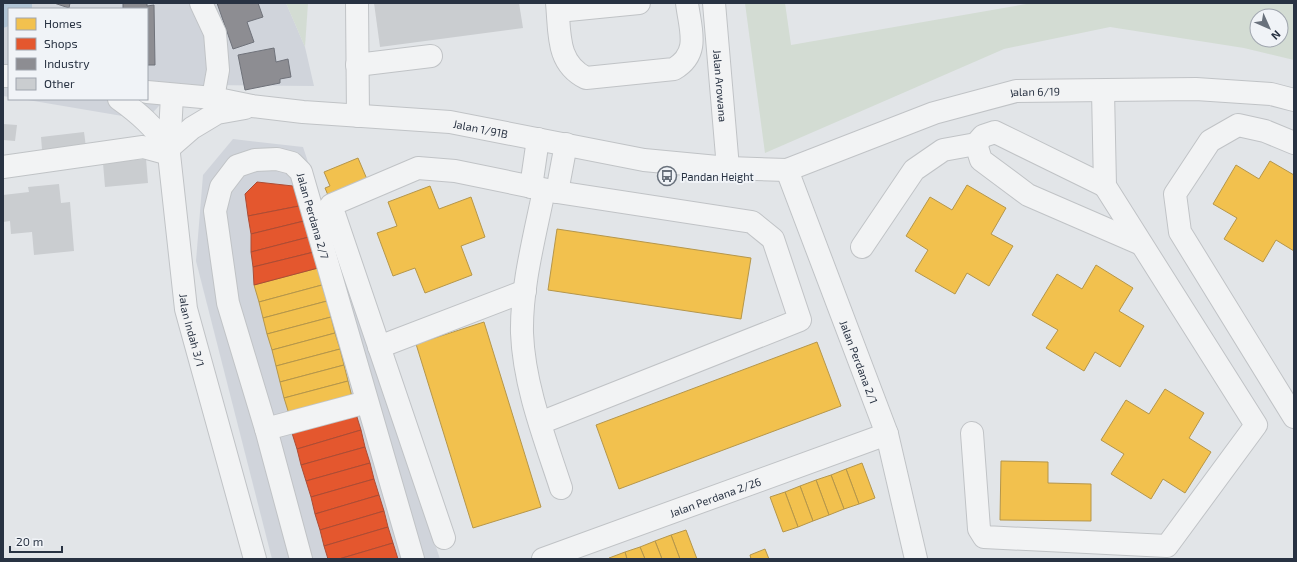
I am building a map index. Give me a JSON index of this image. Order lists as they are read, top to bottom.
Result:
{
  "streets": {
    "street": [
      "Jalan Arowana",
      "Jalan 6/19",
      "Jalan 1/91B",
      "Jalan Perdana 2/7",
      "Jalan Indah 3/1",
      "Jalan Perdana 2/1",
      "Jalan Perdana 2/26"
    ]
  },
  "crossings": [
    ["Jalan Arowana", "Jalan 1/91B"],
    ["Jalan 6/19", "Jalan 1/91B"],
    ["Jalan 6/19", "Jalan Perdana 2/1"],
    ["Jalan 1/91B", "Jalan Indah 3/1"],
    ["Jalan 1/91B", "Jalan Perdana 2/1"],
    ["Jalan Perdana 2/1", "Jalan Perdana 2/26"]
  ],
  "places": {
    "bus stop": ["Pandan Height"]
  },
  "legend": [
    "Homes",
    "Shops",
    "Industry",
    "Other"
  ],
  "scale_bar": "20 m",
  "north": "bottom right"
}
